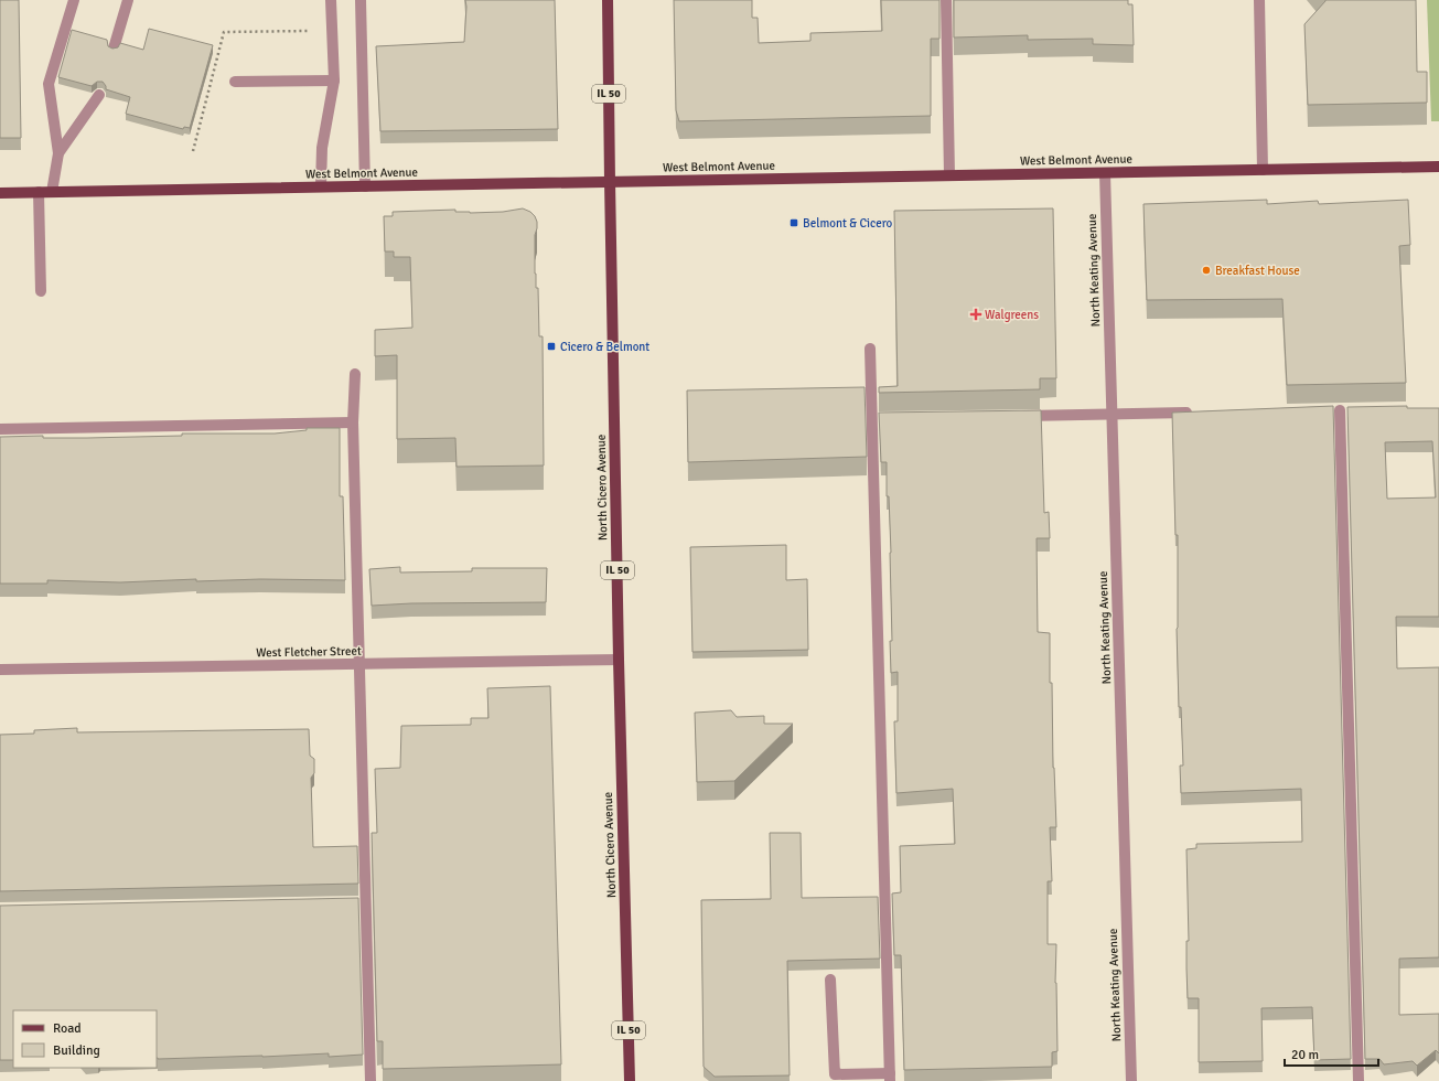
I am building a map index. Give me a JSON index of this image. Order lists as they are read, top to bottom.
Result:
{
  "streets": {
    "main road": ["IL 50", "West Belmont Avenue", "North Cicero Avenue"],
    "street": ["North Keating Avenue", "West Fletcher Street"]
  },
  "crossings": [
    ["West Belmont Avenue", "North Keating Avenue"],
    ["West Belmont Avenue", "North Cicero Avenue"],
    ["North Cicero Avenue", "West Fletcher Street"]
  ],
  "places": {
    "transit": ["Belmont & Cicero", "Cicero & Belmont"],
    "other": ["Breakfast House"],
    "health": ["Walgreens"]
  },
  "legend": ["Road", "Building"],
  "scale_bar": "20 m"
}
